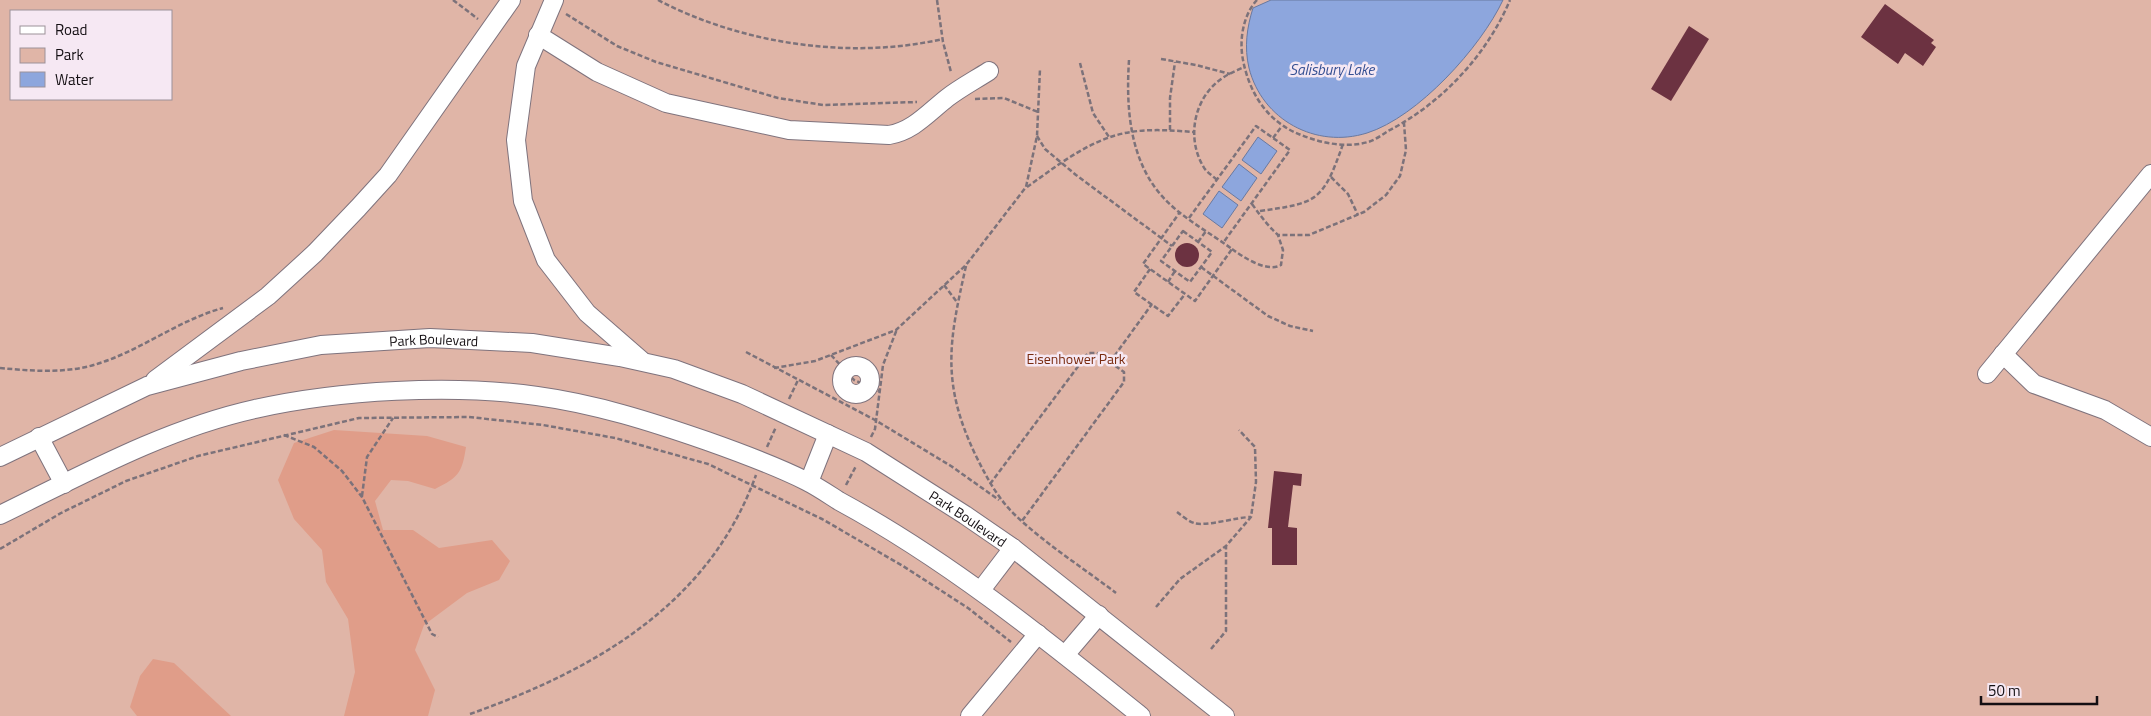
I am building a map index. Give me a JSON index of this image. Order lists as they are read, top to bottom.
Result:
{
  "streets": {
    "street": ["Park Boulevard"]
  },
  "water": ["Salisbury Lake"],
  "parks": ["Eisenhower Park"],
  "legend": ["Road", "Park", "Water"],
  "scale_bar": "50 m"
}
